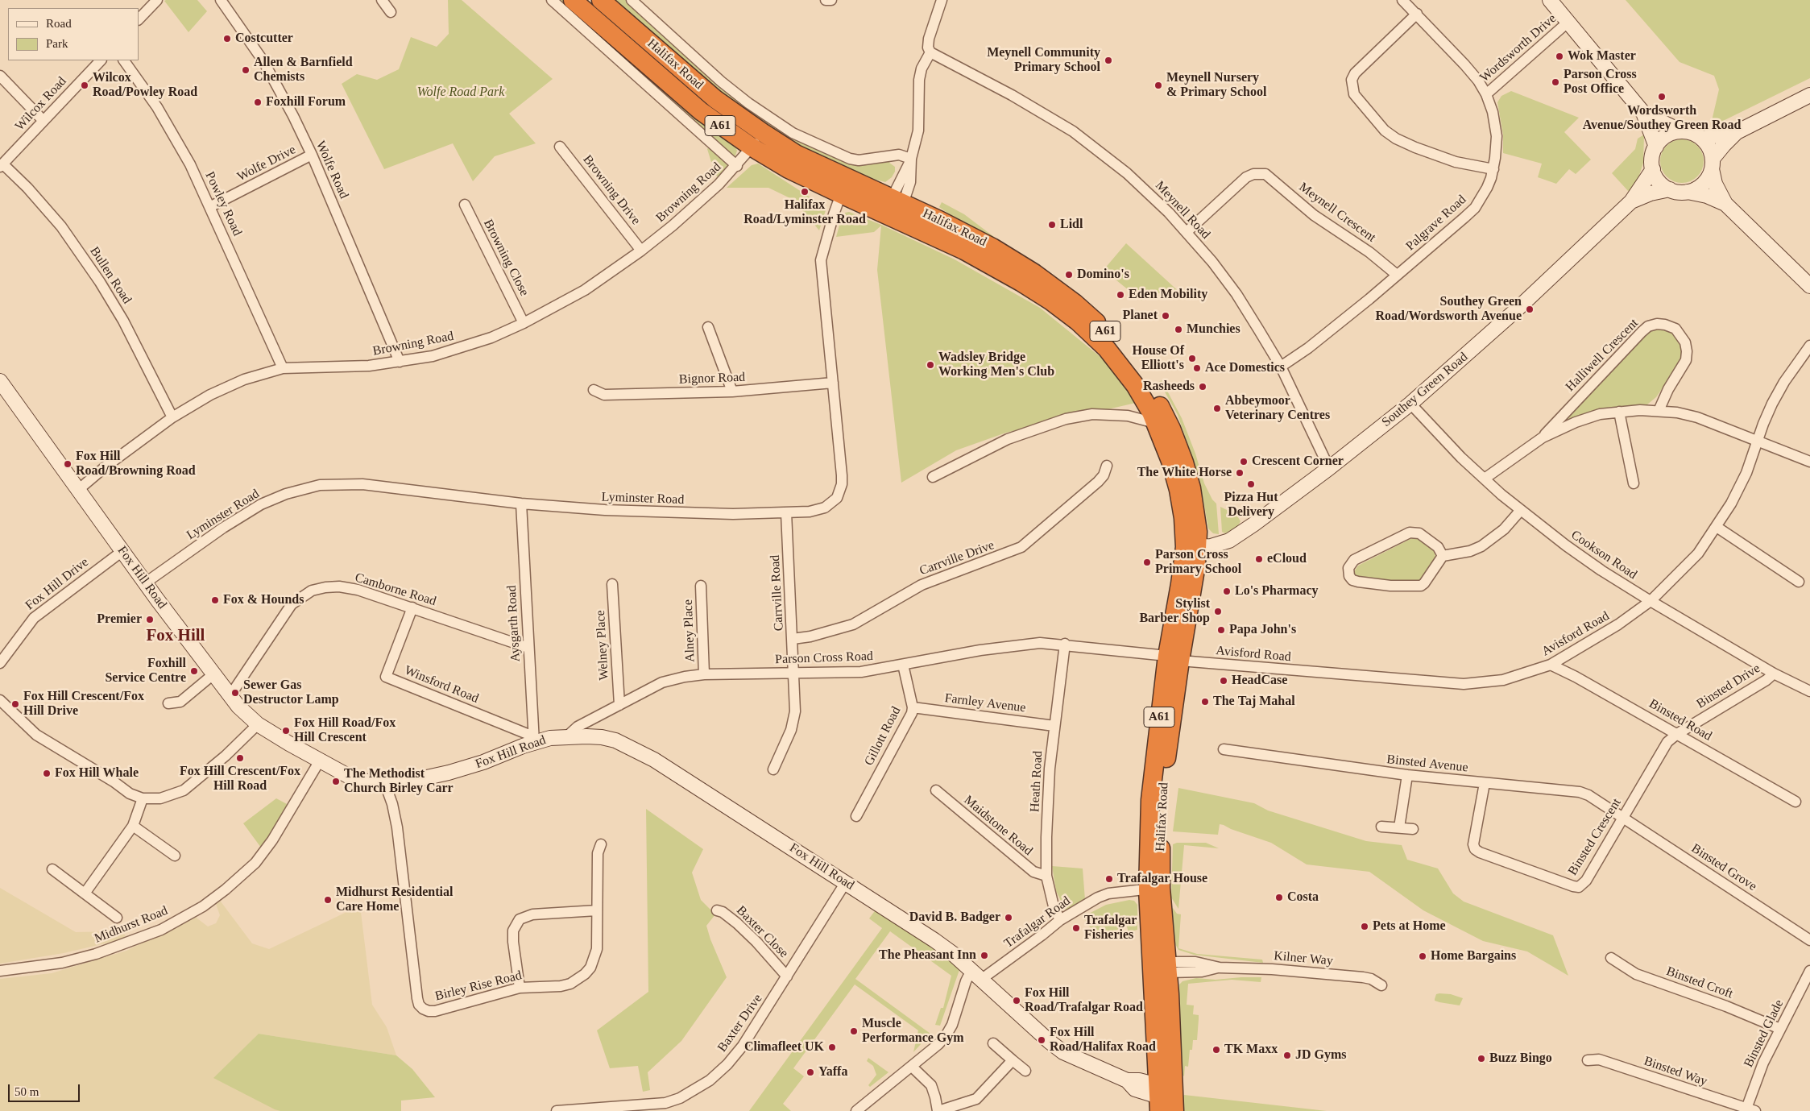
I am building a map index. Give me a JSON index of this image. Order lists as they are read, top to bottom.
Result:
{
  "streets": {
    "highway": ["Halifax Road", "A61"],
    "street": [
      "Wordsworth Drive",
      "Wilcox Road",
      "Wolfe Drive",
      "Wolfe Road",
      "Browning Drive",
      "Browning Road",
      "Powley Road",
      "Meynell Road",
      "Meynell Crescent",
      "Palgrave Road",
      "Browning Close",
      "Bullen Road",
      "Halliwell Crescent",
      "Bignor Road",
      "Southey Green Road",
      "Lyminster Road",
      "Cookson Road",
      "Carrville Drive",
      "Fox Hill Road",
      "Fox Hill Drive",
      "Camborne Road",
      "Carrville Road",
      "Aysgarth Road",
      "Alney Place",
      "Avisford Road",
      "Welney Place",
      "Parson Cross Road",
      "Winsford Road",
      "Binsted Drive",
      "Farnley Avenue",
      "Binsted Road",
      "Gillott Road",
      "Binsted Avenue",
      "Heath Road",
      "Maidstone Road",
      "Binsted Crescent",
      "Binsted Grove",
      "Trafalgar Road",
      "Midhurst Road",
      "Baxter Close",
      "Kilner Way",
      "Binsted Croft",
      "Birley Rise Road",
      "Baxter Drive",
      "Binsted Glade",
      "Binsted Way"
    ]
  },
  "crossings": [
    ["Wordsworth Drive", "Palgrave Road"],
    ["Halifax Road", "A61"],
    ["Halifax Road", "Browning Road"],
    ["Halifax Road", "Southey Green Road"],
    ["Halifax Road", "Lyminster Road"],
    ["Halifax Road", "Fox Hill Road"],
    ["Halifax Road", "Avisford Road"],
    ["Halifax Road", "Parson Cross Road"],
    ["Halifax Road", "Trafalgar Road"],
    ["Halifax Road", "Kilner Way"],
    ["Wilcox Road", "Bullen Road"],
    ["A61", "Fox Hill Road"],
    ["Wolfe Drive", "Wolfe Road"],
    ["Wolfe Drive", "Powley Road"],
    ["Wolfe Road", "Browning Road"],
    ["Browning Drive", "Browning Road"],
    ["Browning Road", "Powley Road"],
    ["Browning Road", "Browning Close"],
    ["Browning Road", "Bullen Road"],
    ["Browning Road", "Fox Hill Road"],
    ["Meynell Road", "Meynell Crescent"],
    ["Meynell Road", "Palgrave Road"],
    ["Meynell Road", "Southey Green Road"],
    ["Meynell Crescent", "Palgrave Road"],
    ["Halliwell Crescent", "Cookson Road"],
    ["Halliwell Crescent", "Avisford Road"],
    ["Bignor Road", "Lyminster Road"],
    ["Southey Green Road", "Cookson Road"],
    ["Lyminster Road", "Fox Hill Road"],
    ["Lyminster Road", "Carrville Road"],
    ["Lyminster Road", "Aysgarth Road"],
    ["Cookson Road", "Avisford Road"],
    ["Cookson Road", "Binsted Drive"],
    ["Carrville Drive", "Carrville Road"],
    ["Fox Hill Road", "Fox Hill Drive"],
    ["Fox Hill Road", "Camborne Road"],
    ["Fox Hill Road", "Aysgarth Road"],
    ["Fox Hill Road", "Parson Cross Road"],
    ["Fox Hill Road", "Winsford Road"],
    ["Fox Hill Road", "Trafalgar Road"],
    ["Fox Hill Road", "Midhurst Road"],
    ["Fox Hill Road", "Birley Rise Road"],
    ["Fox Hill Road", "Baxter Drive"],
    ["Camborne Road", "Aysgarth Road"],
    ["Camborne Road", "Winsford Road"],
    ["Carrville Road", "Parson Cross Road"],
    ["Aysgarth Road", "Winsford Road"],
    ["Alney Place", "Parson Cross Road"],
    ["Avisford Road", "Parson Cross Road"],
    ["Avisford Road", "Binsted Road"],
    ["Welney Place", "Parson Cross Road"],
    ["Parson Cross Road", "Gillott Road"],
    ["Parson Cross Road", "Heath Road"],
    ["Binsted Drive", "Binsted Road"],
    ["Binsted Drive", "Binsted Crescent"],
    ["Farnley Avenue", "Gillott Road"],
    ["Farnley Avenue", "Heath Road"],
    ["Binsted Road", "Binsted Crescent"],
    ["Binsted Avenue", "Binsted Crescent"],
    ["Binsted Avenue", "Binsted Grove"],
    ["Heath Road", "Maidstone Road"],
    ["Heath Road", "Trafalgar Road"],
    ["Binsted Crescent", "Binsted Grove"],
    ["Baxter Close", "Baxter Drive"],
    ["Binsted Croft", "Binsted Glade"],
    ["Binsted Glade", "Binsted Way"]
  ],
  "districts": ["Fox Hill"],
  "parks": ["Wolfe Road Park"],
  "places": [
    "Costcutter",
    "Wok Master",
    "Meynell Community Primary School",
    "Allen & Barnfield Chemists",
    "Parson Cross Post Office",
    "Wilcox Road/Powley Road",
    "Meynell Nursery & Primary School",
    "Wordsworth Avenue/Southey Green Road",
    "Foxhill Forum",
    "Halifax Road/Lyminster Road",
    "Lidl",
    "Domino's",
    "Eden Mobility",
    "Southey Green Road/Wordsworth Avenue",
    "Planet",
    "Munchies",
    "House Of Elliott's",
    "Wadsley Bridge Working Men's Club",
    "Ace Domestics",
    "Rasheeds",
    "Abbeymoor Veterinary Centres",
    "Crescent Corner",
    "Fox Hill Road/Browning Road",
    "The White Horse",
    "Pizza Hut Delivery",
    "eCloud",
    "Parson Cross Primary School",
    "Lo's Pharmacy",
    "Fox & Hounds",
    "Stylist Barber Shop",
    "Premier",
    "Papa John's",
    "Foxhill Service Centre",
    "HeadCase",
    "Sewer Gas Destructor Lamp",
    "The Taj Mahal",
    "Fox Hill Crescent/Fox Hill Drive",
    "Fox Hill Road/Fox Hill Crescent",
    "Fox Hill Crescent/Fox Hill Road",
    "Fox Hill Whale",
    "The Methodist Church Birley Carr",
    "Trafalgar House",
    "Costa",
    "Midhurst Residential Care Home",
    "David B. Badger",
    "Pets at Home",
    "Trafalgar Fisheries",
    "The Pheasant Inn",
    "Home Bargains",
    "Fox Hill Road/Trafalgar Road",
    "Muscle Performance Gym",
    "Fox Hill Road/Halifax Road",
    "Climafleet UK",
    "TK Maxx",
    "JD Gyms",
    "Buzz Bingo",
    "Yaffa"
  ],
  "legend": ["Road", "Park"],
  "scale_bar": "50 m"
}
